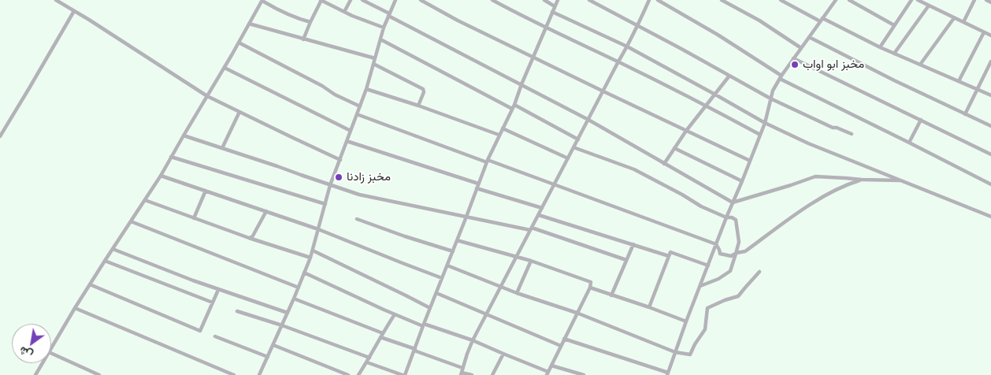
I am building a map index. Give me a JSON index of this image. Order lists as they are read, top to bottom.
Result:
{
  "places": ["مخبز ابو اواب", "مخبز زادنا"],
  "north": "bottom left"
}
